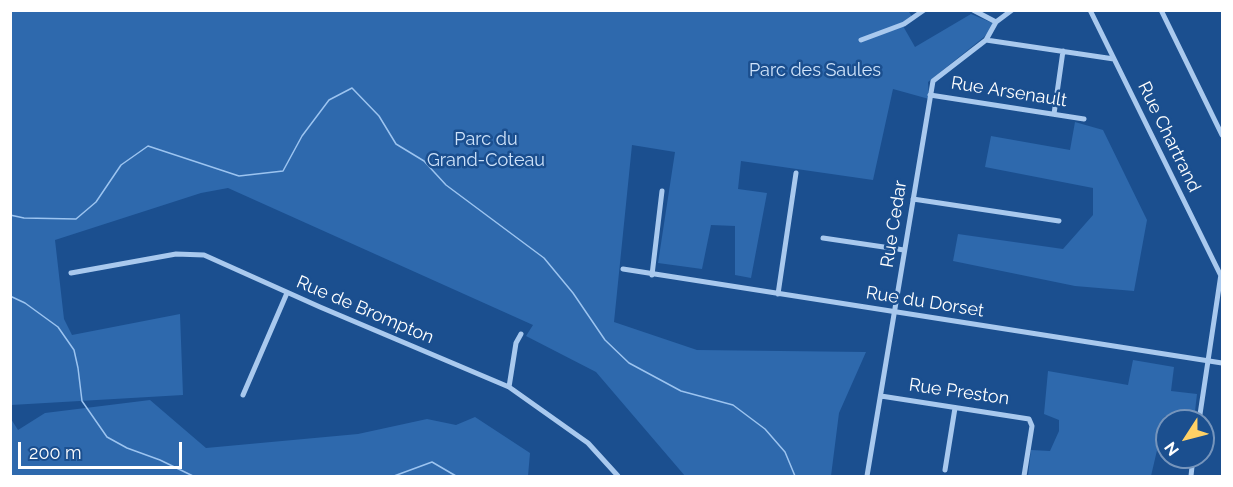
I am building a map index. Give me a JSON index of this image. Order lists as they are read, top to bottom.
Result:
{
  "streets": {
    "street": [
      "Rue Arsenault",
      "Rue Chartrand",
      "Rue Cedar",
      "Rue du Dorset",
      "Rue de Brompton",
      "Rue Preston"
    ]
  },
  "crossings": [
    ["Rue Arsenault", "Rue Cedar"],
    ["Rue Cedar", "Rue du Dorset"],
    ["Rue Cedar", "Rue Preston"]
  ],
  "parks": ["Parc des Saules", "Parc du Grand-Coteau"],
  "scale_bar": "200 m",
  "north": "bottom left"
}
